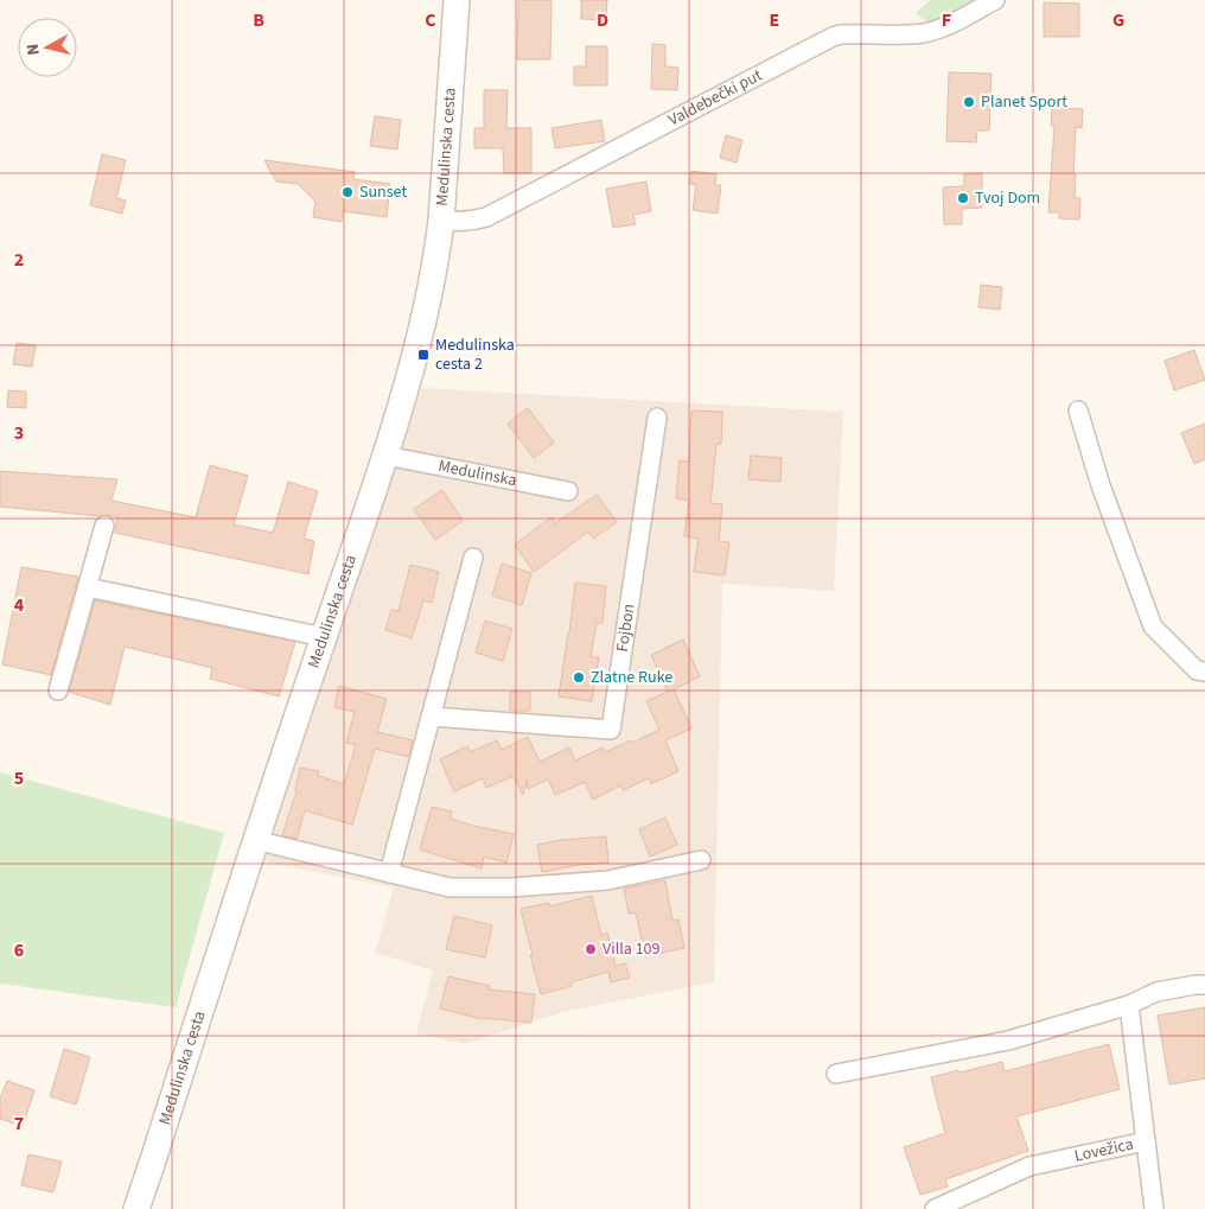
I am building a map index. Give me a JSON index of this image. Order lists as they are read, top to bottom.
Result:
{
  "streets": {
    "main road": ["Medulinska cesta"],
    "street": [
      "Valdebečki put",
      "Medulinska",
      "Fojbon",
      "Lovežica"
    ]
  },
  "crossings": [
    ["Valdebečki put", "Medulinska cesta"],
    ["Medulinska cesta", "Medulinska"]
  ],
  "places": {
    "other": [
      "Planet Sport",
      "Sunset",
      "Tvoj Dom",
      "Zlatne Ruke",
      "Villa 109"
    ],
    "transit": ["Medulinska cesta 2"]
  },
  "north": "left",
  "grid": {
    "columns": [
      "B",
      "C",
      "D",
      "E",
      "F",
      "G"
    ],
    "rows": [
      "2",
      "3",
      "4",
      "5",
      "6",
      "7"
    ]
  }
}
